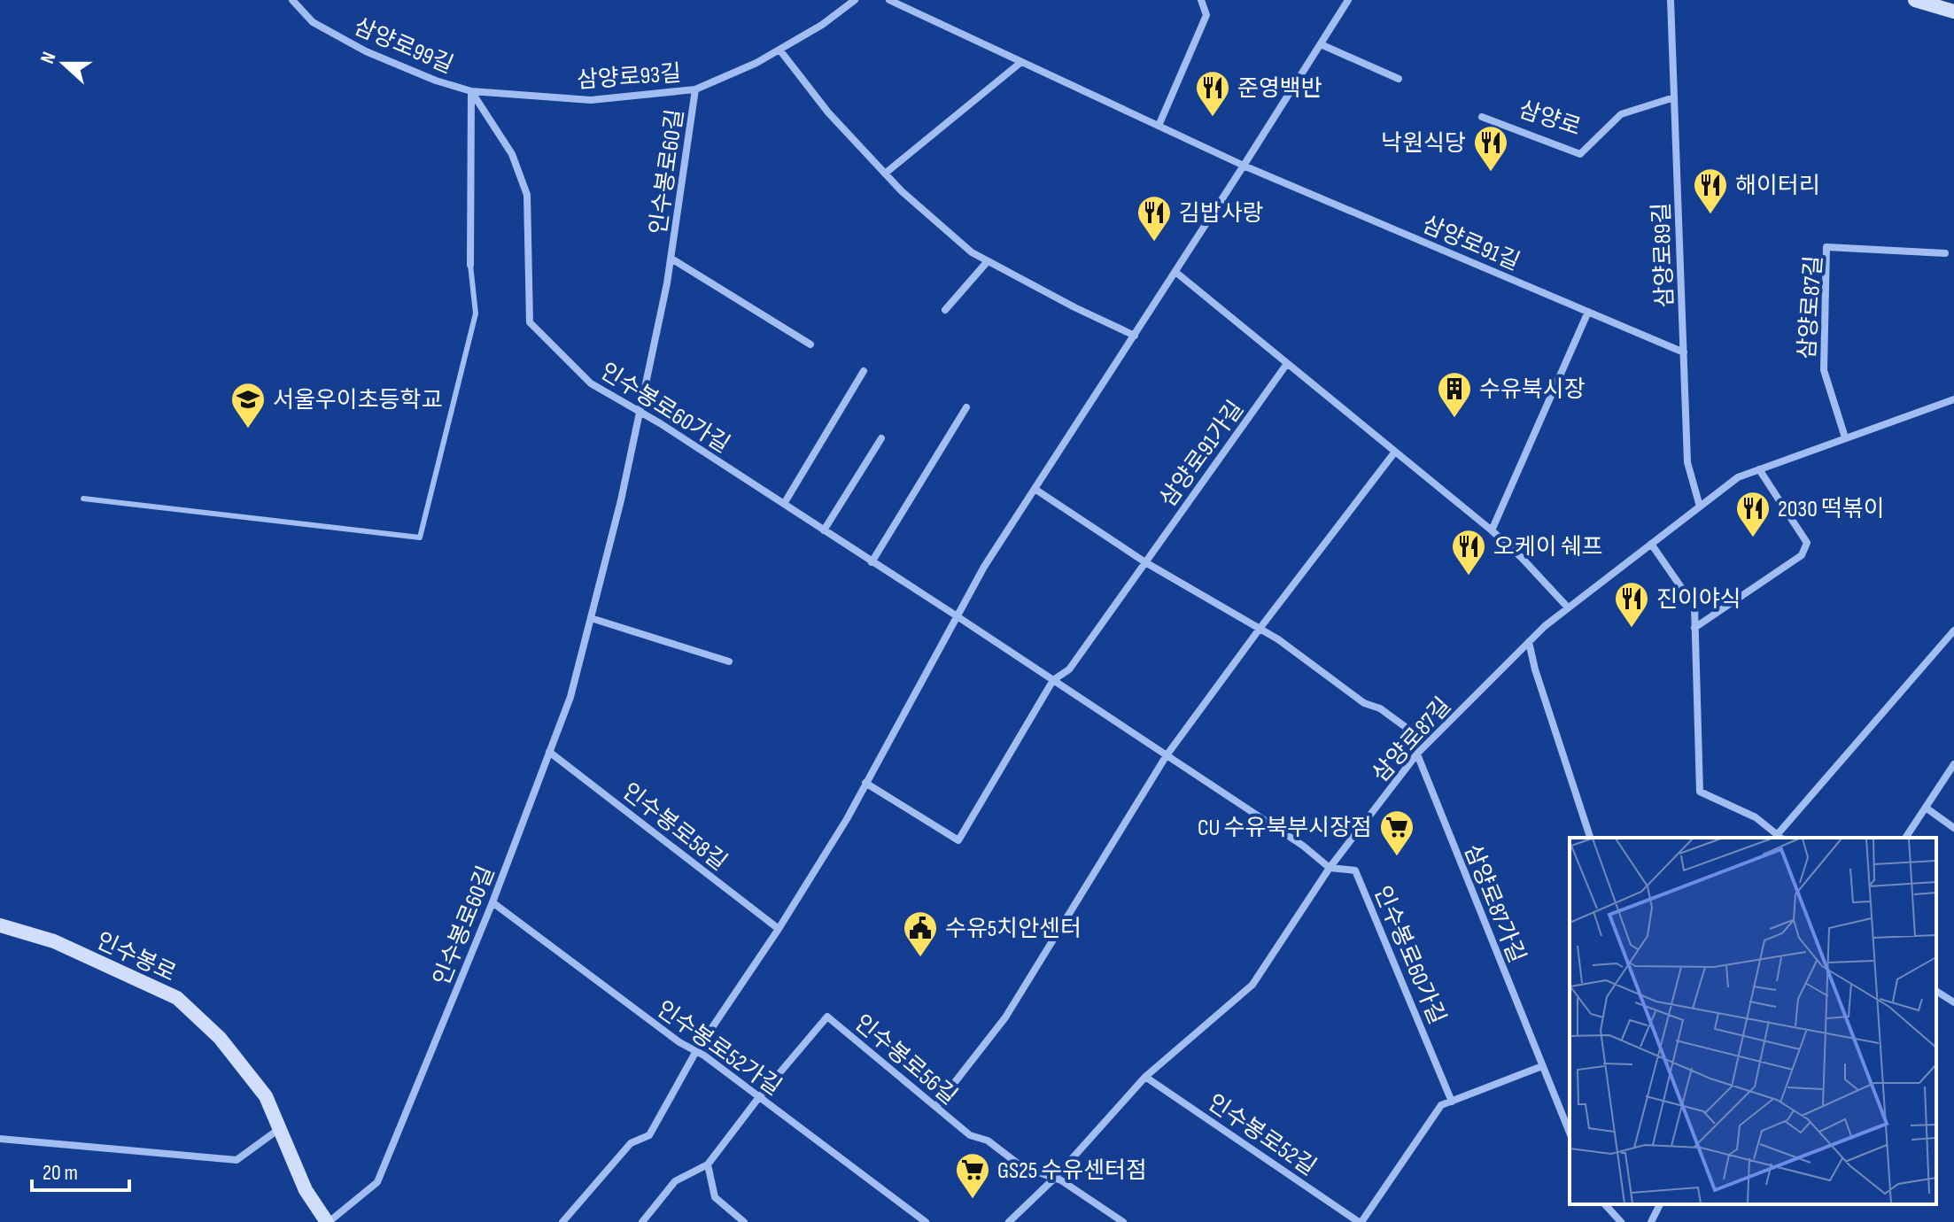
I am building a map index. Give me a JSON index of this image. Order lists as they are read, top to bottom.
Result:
{
  "streets": {
    "main road": ["인수봉로"],
    "street": [
      "삼양로99길",
      "삼양로93길",
      "삼양로",
      "인수봉로60길",
      "삼양로91길",
      "삼양로89길",
      "삼양로87길",
      "인수봉로60가길",
      "삼양로91가길",
      "인수봉로58길",
      "삼양로87가길",
      "인수봉로52가길",
      "인수봉로56길",
      "인수봉로52길"
    ]
  },
  "crossings": [
    ["삼양로99길", "삼양로93길"],
    ["삼양로99길", "인수봉로60가길"],
    ["삼양로93길", "인수봉로60길"],
    ["삼양로93길", "인수봉로60가길"],
    ["삼양로", "삼양로89길"],
    ["인수봉로60길", "인수봉로60가길"],
    ["인수봉로60길", "인수봉로58길"],
    ["인수봉로60길", "인수봉로"],
    ["인수봉로60길", "인수봉로52가길"],
    ["삼양로91길", "삼양로89길"],
    ["삼양로89길", "삼양로87길"],
    ["삼양로87길", "인수봉로60가길"],
    ["삼양로87길", "삼양로87가길"],
    ["인수봉로52가길", "인수봉로56길"]
  ],
  "places": {
    "restaurant": [
      "준영백반",
      "낙원식당",
      "해이터리",
      "김밥사랑",
      "2030 떡볶이",
      "오케이 쉐프",
      "진이야식"
    ],
    "building": ["수유북시장"],
    "school or university": ["서울우이초등학교"],
    "supermarket": ["CU 수유북부시장점", "GS25 수유센터점"],
    "public building": ["수유5치안센터"]
  },
  "scale_bar": "20 m",
  "north": "left"
}
